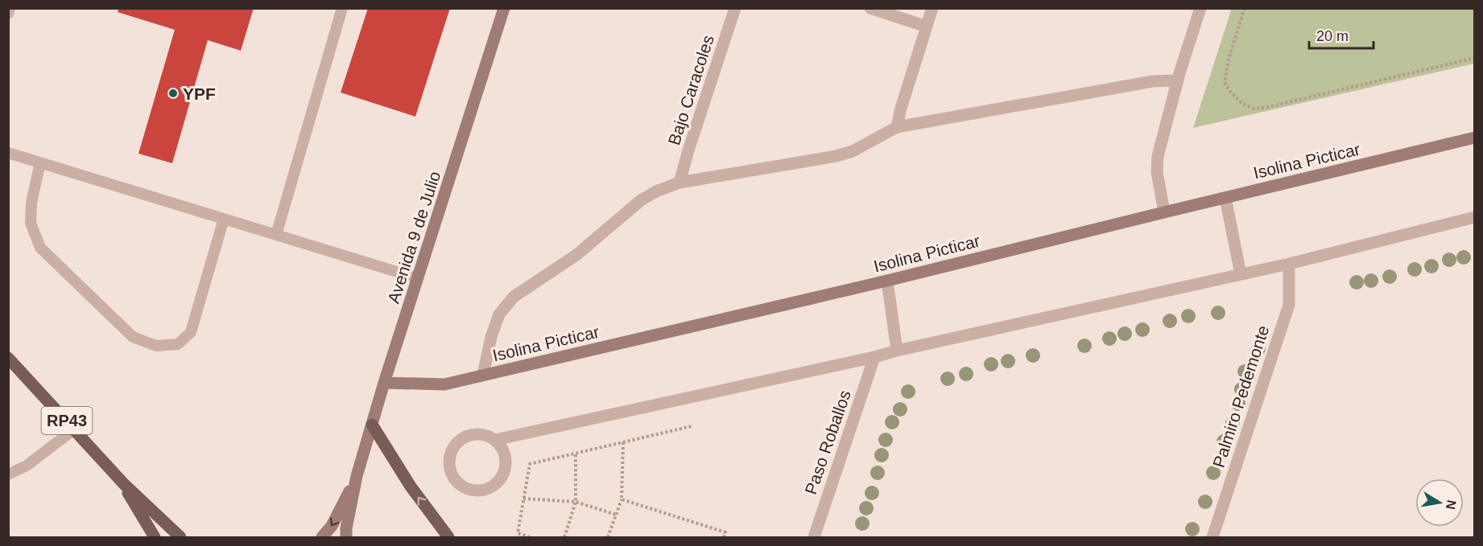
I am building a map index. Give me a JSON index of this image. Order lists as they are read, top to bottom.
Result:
{
  "streets": {
    "main road": ["Isolina Picticar", "Avenida 9 de Julio", "RP43"],
    "street": ["Bajo Caracoles", "Palmiro Pedemonte", "Paso Roballos"]
  },
  "crossings": [
    ["Isolina Picticar", "Avenida 9 de Julio"]
  ],
  "places": ["YPF"],
  "scale_bar": "20 m",
  "north": "right"
}
